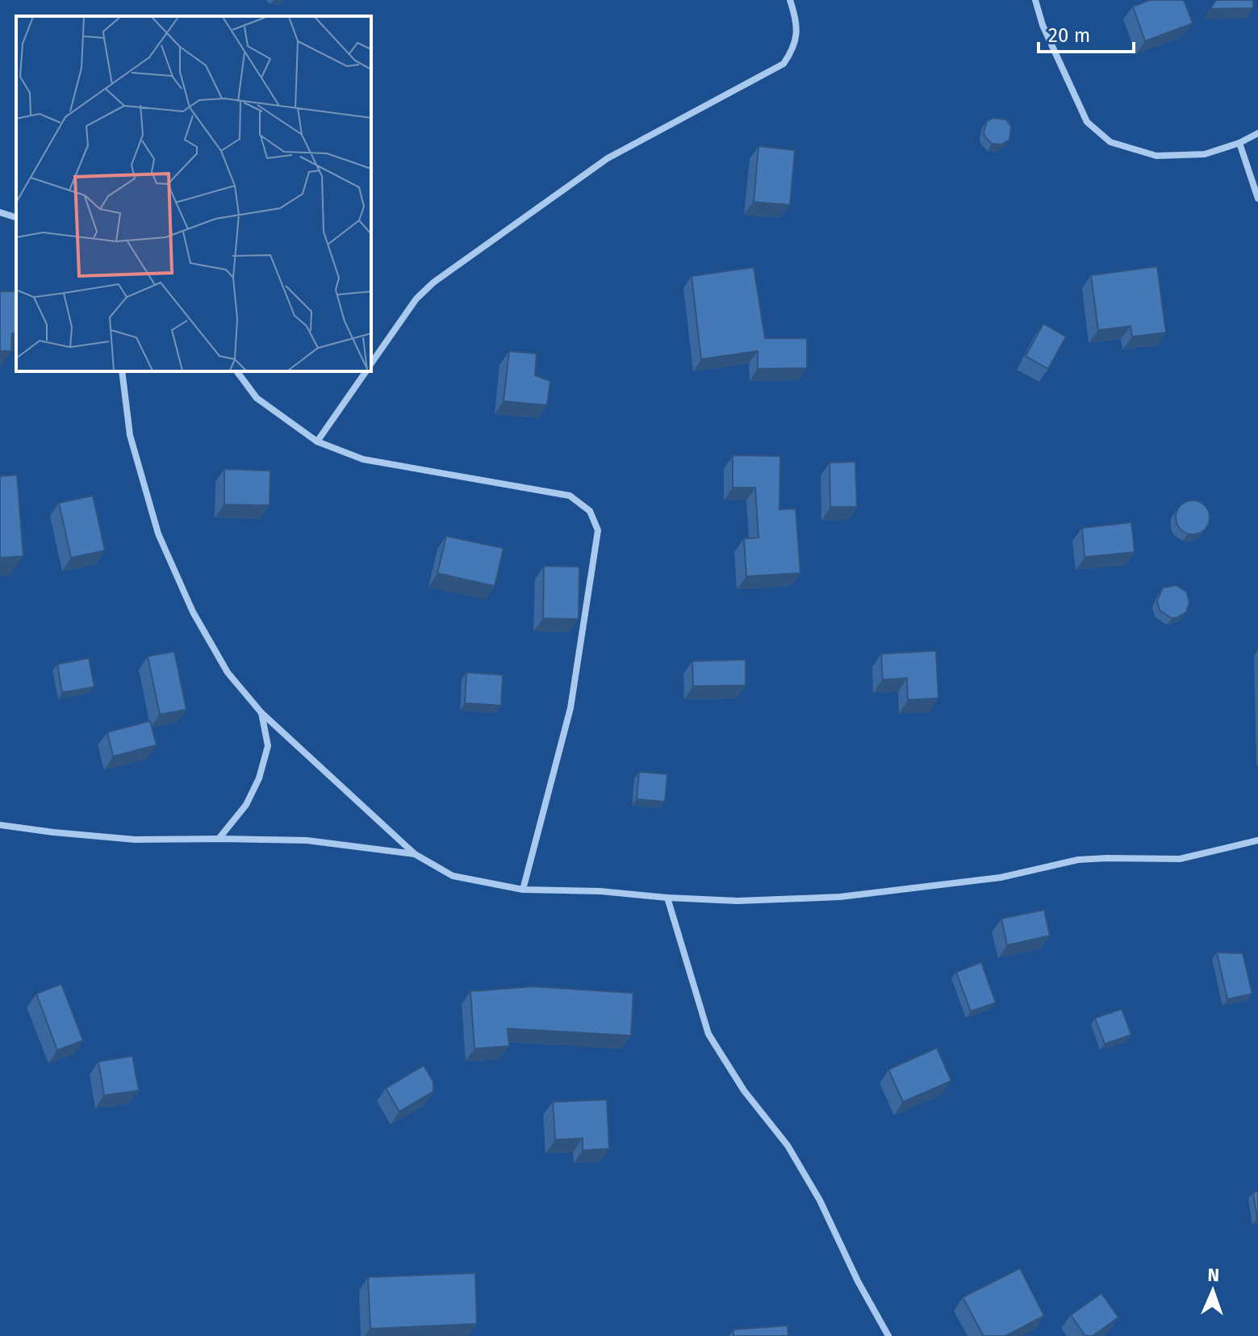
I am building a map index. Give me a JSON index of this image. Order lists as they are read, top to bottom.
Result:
{
  "scale_bar": "20 m",
  "north": "top"
}
